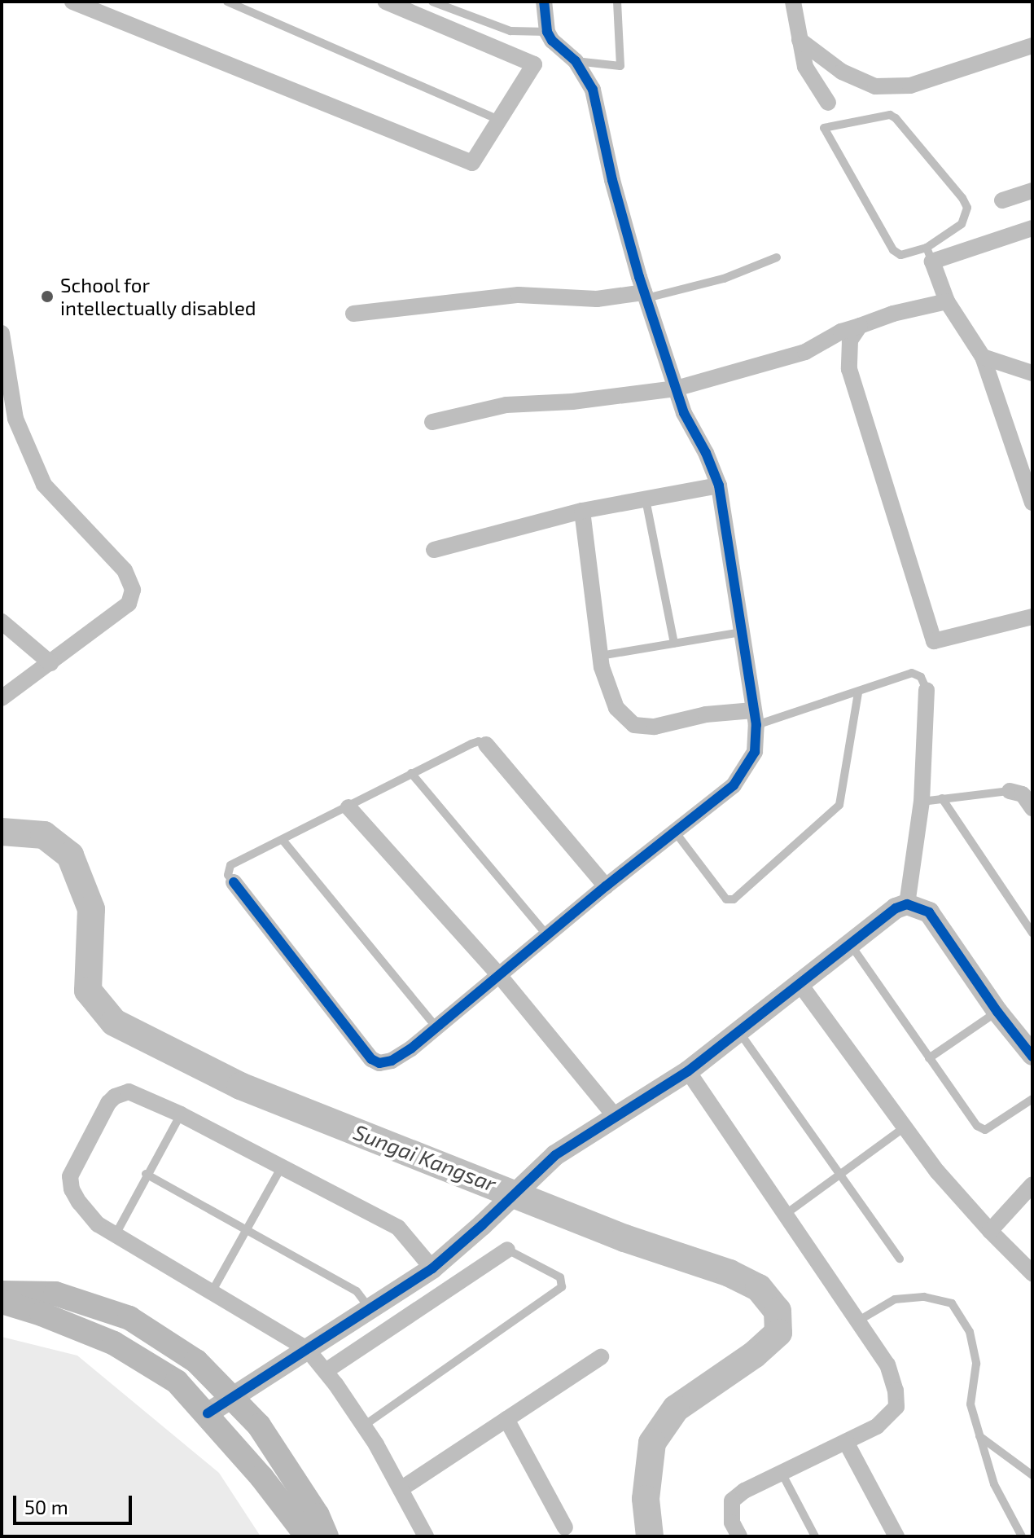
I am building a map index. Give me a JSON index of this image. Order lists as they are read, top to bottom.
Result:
{
  "water": ["Sungai Kangsar"],
  "places": ["School for intellectually disabled"],
  "scale_bar": "50 m"
}
